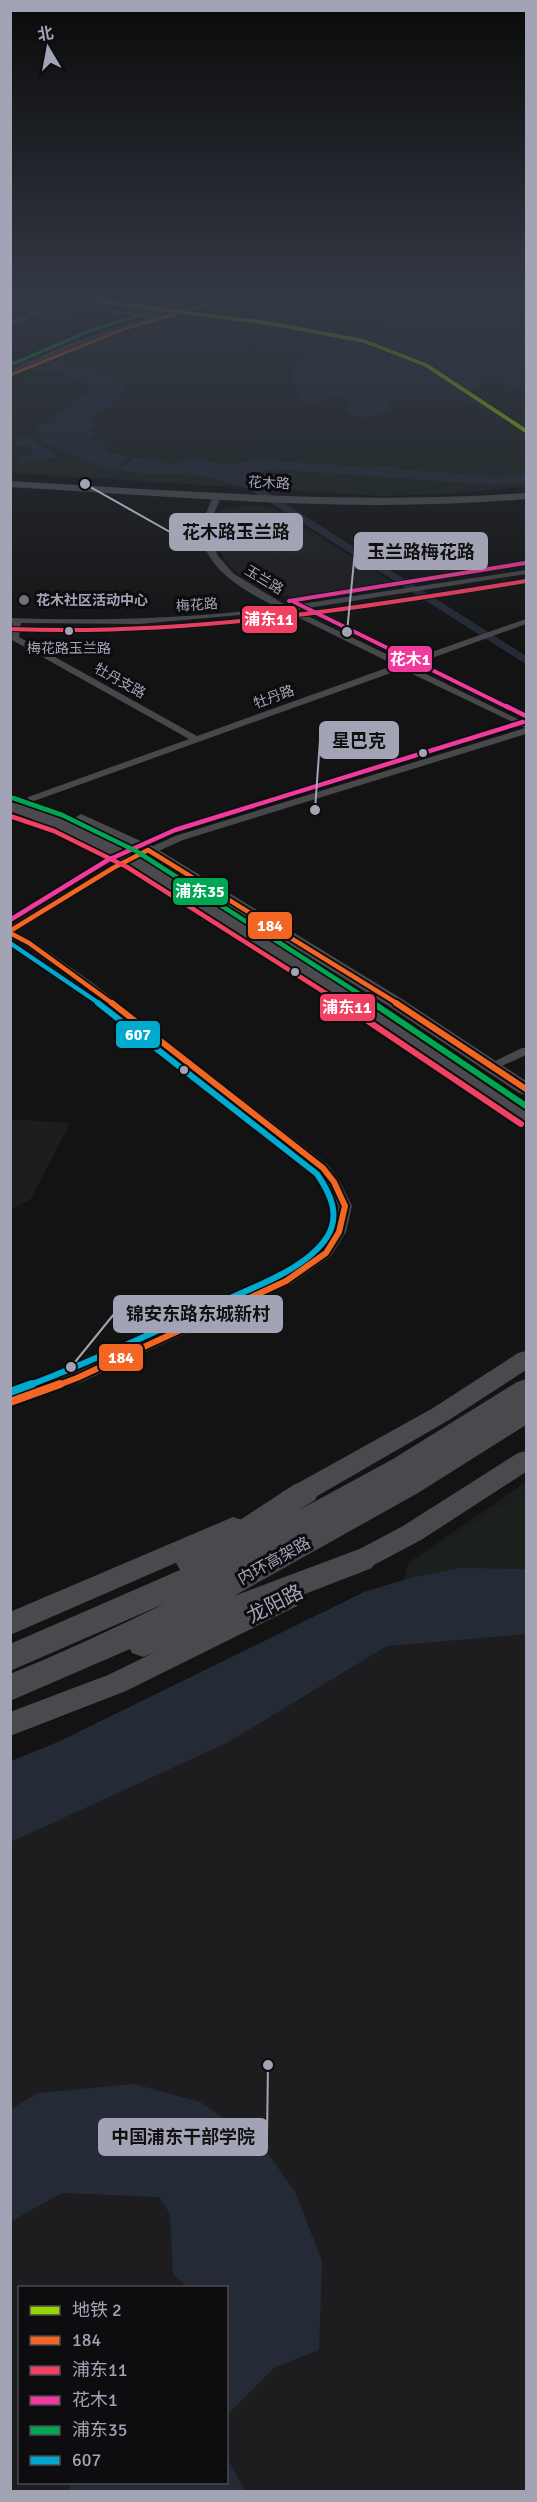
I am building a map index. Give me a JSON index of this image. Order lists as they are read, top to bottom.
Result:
{
  "streets": {
    "highway": ["内环高架路"],
    "main road": ["花木路", "龙阳路"],
    "street": [
      "玉兰路",
      "梅花路",
      "牡丹支路",
      "牡丹路"
    ]
  },
  "crossings": [
    ["花木路", "玉兰路"],
    ["玉兰路", "梅花路"],
    ["玉兰路", "牡丹路"],
    ["梅花路", "牡丹支路"],
    ["牡丹支路", "牡丹路"]
  ],
  "places": [
    "花木路玉兰路",
    "花木社区活动中心",
    "梅花路玉兰路",
    "玉兰路梅花路",
    "星巴克",
    "锦安东路东城新村",
    "中国浦东干部学院"
  ],
  "lines": [
    "metro line 2",
    "transit line 花木1",
    "transit line 浦东11",
    "transit line 浦东35",
    "transit line 184",
    "transit line 607"
  ],
  "legend": [
    "地铁 2",
    "184",
    "浦东11",
    "花木1",
    "浦东35",
    "607"
  ],
  "north": "top"
}
